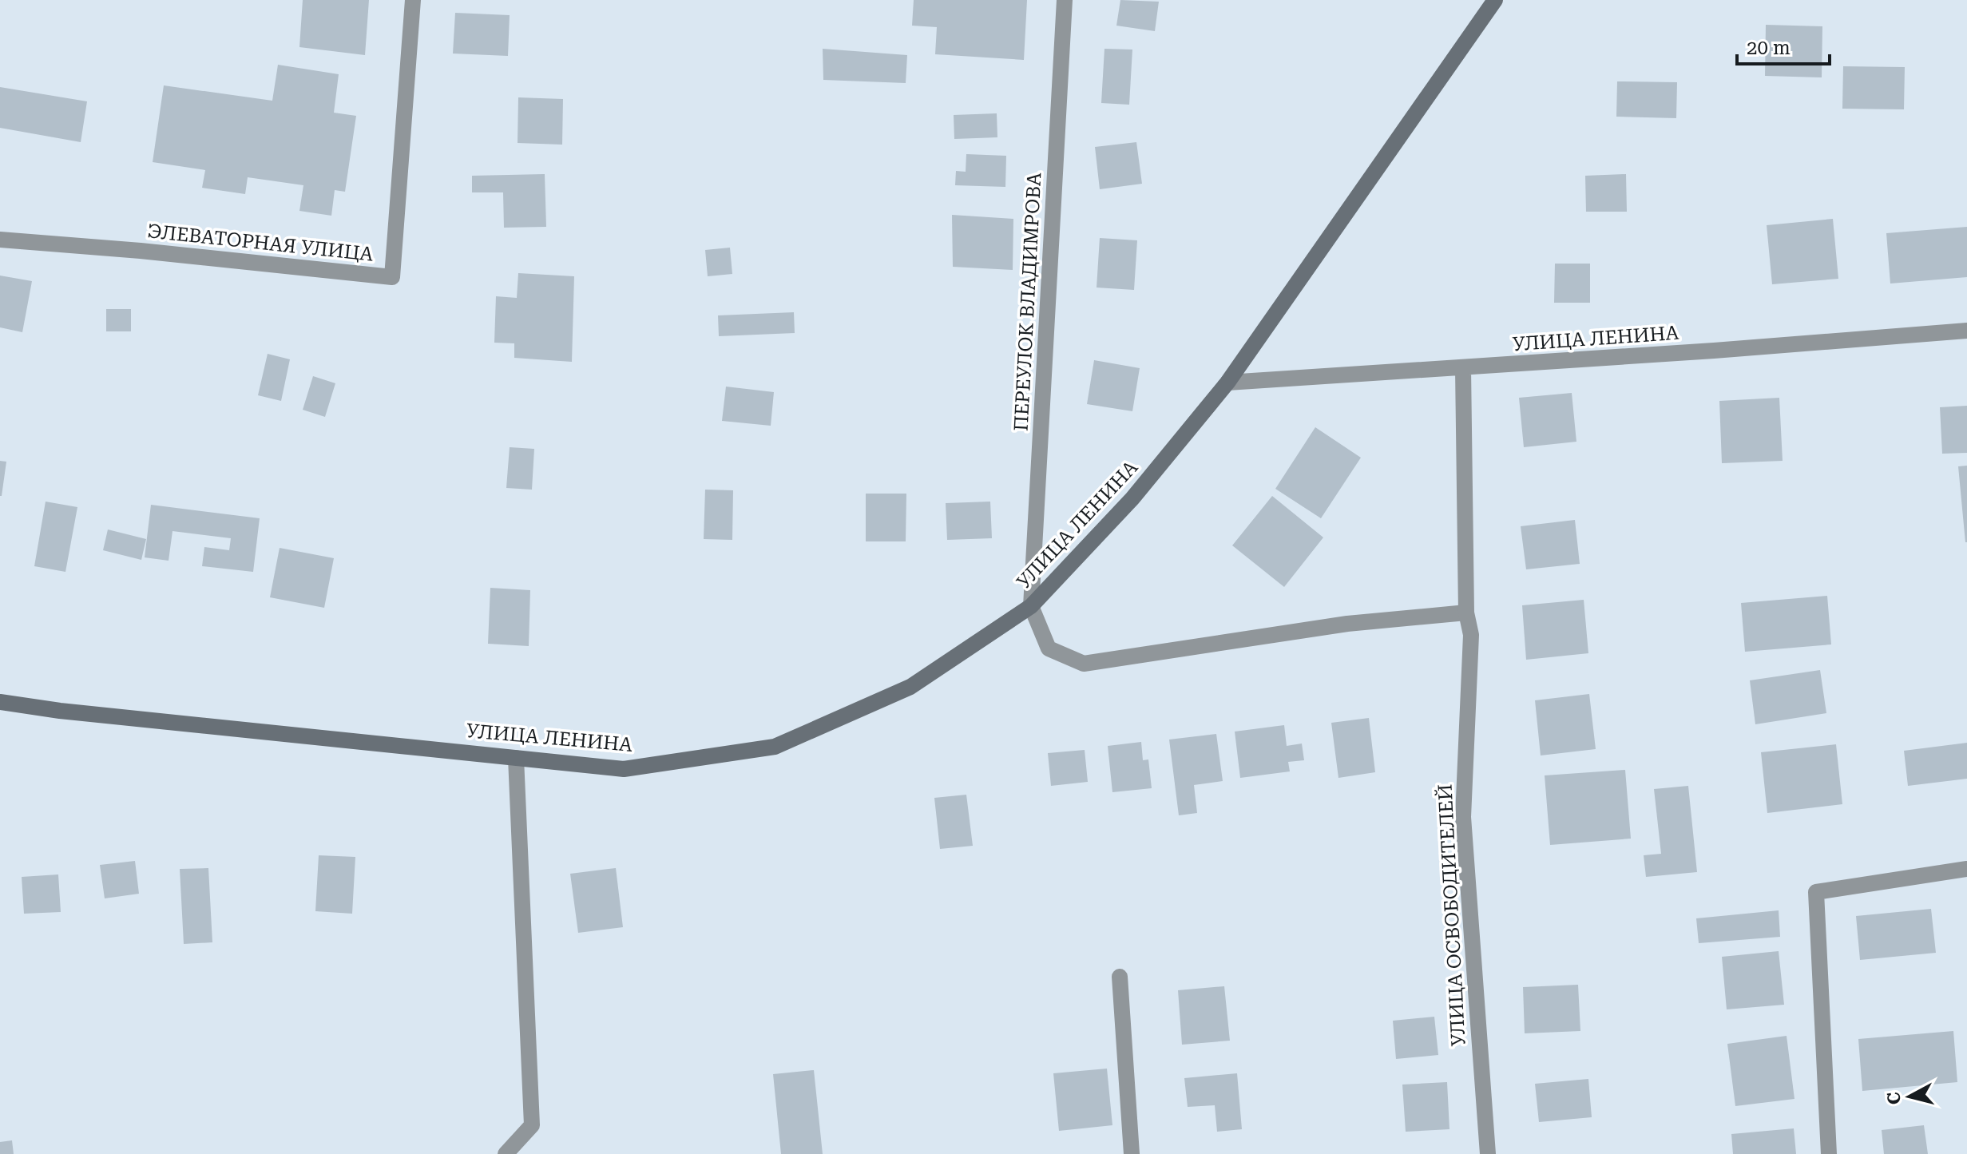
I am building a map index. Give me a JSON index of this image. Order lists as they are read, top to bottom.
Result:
{
  "streets": {
    "main road": ["УЛИЦА ЛЕНИНА"],
    "street": ["ЭЛЕВАТОРНАЯ УЛИЦА", "ПЕРЕУЛОК ВЛАДИМРОВА", "УЛИЦА ОСВОБОДИТЕЛЕЙ"]
  },
  "crossings": [
    ["ПЕРЕУЛОК ВЛАДИМРОВА", "УЛИЦА ЛЕНИНА"],
    ["УЛИЦА ЛЕНИНА", "УЛИЦА ОСВОБОДИТЕЛЕЙ"]
  ],
  "scale_bar": "20 m",
  "north": "left"
}
